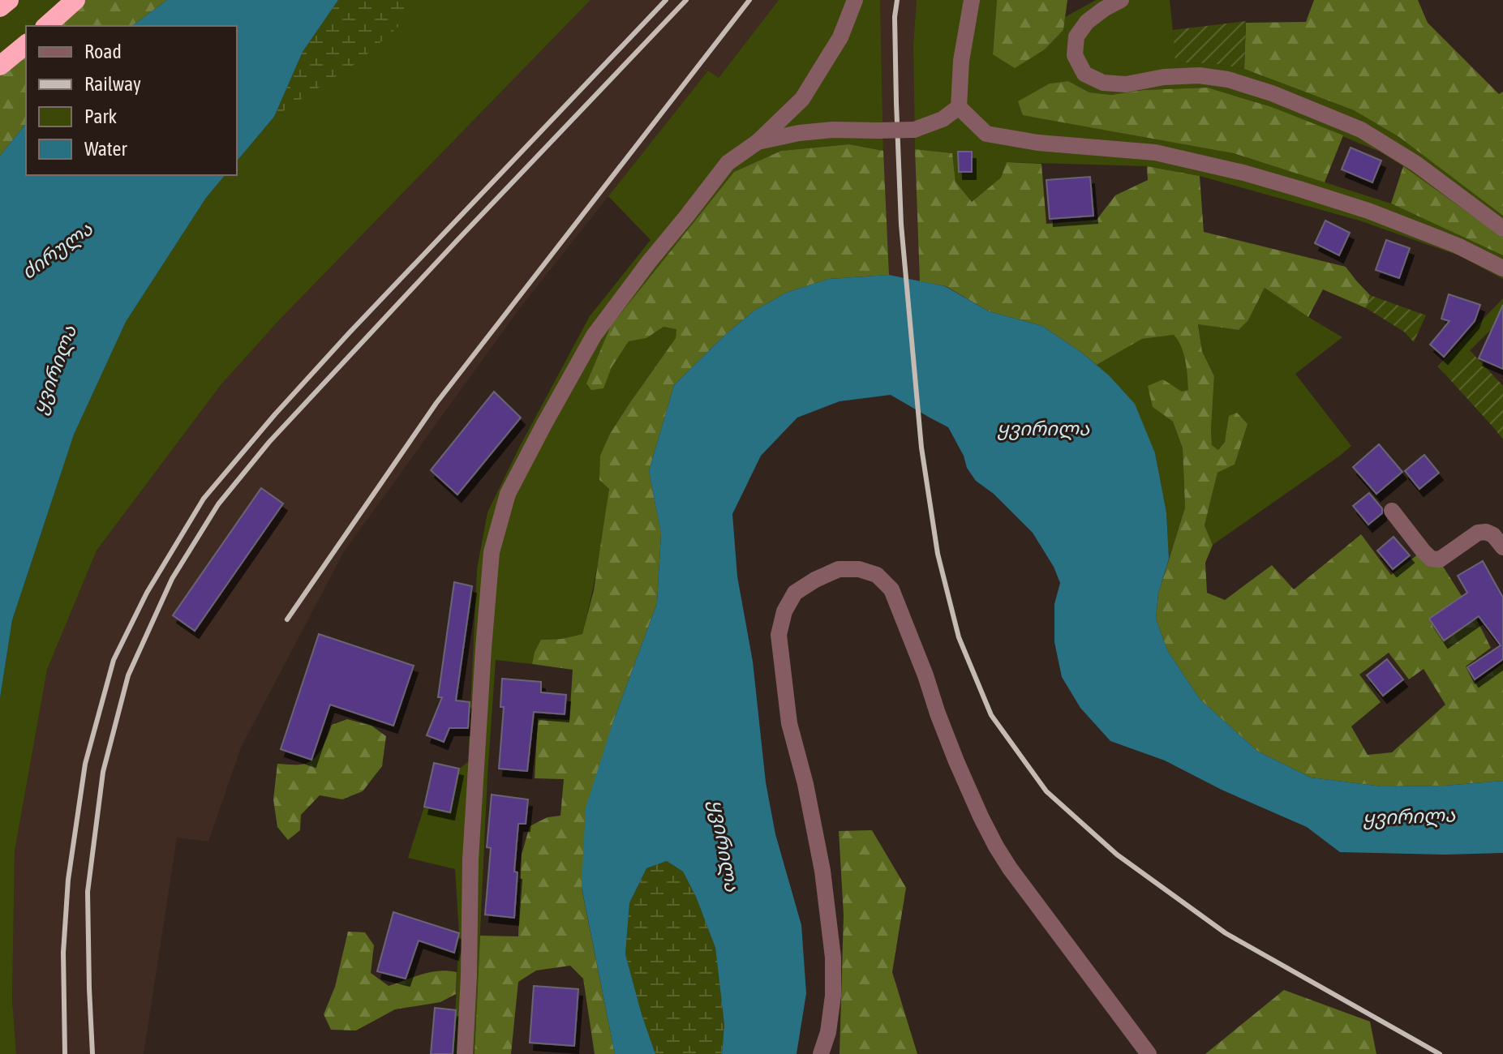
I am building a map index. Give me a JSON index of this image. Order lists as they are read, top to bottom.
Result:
{
  "water": ["ძირულა", "ყვირილა"],
  "legend": [
    "Road",
    "Railway",
    "Park",
    "Water"
  ]
}
